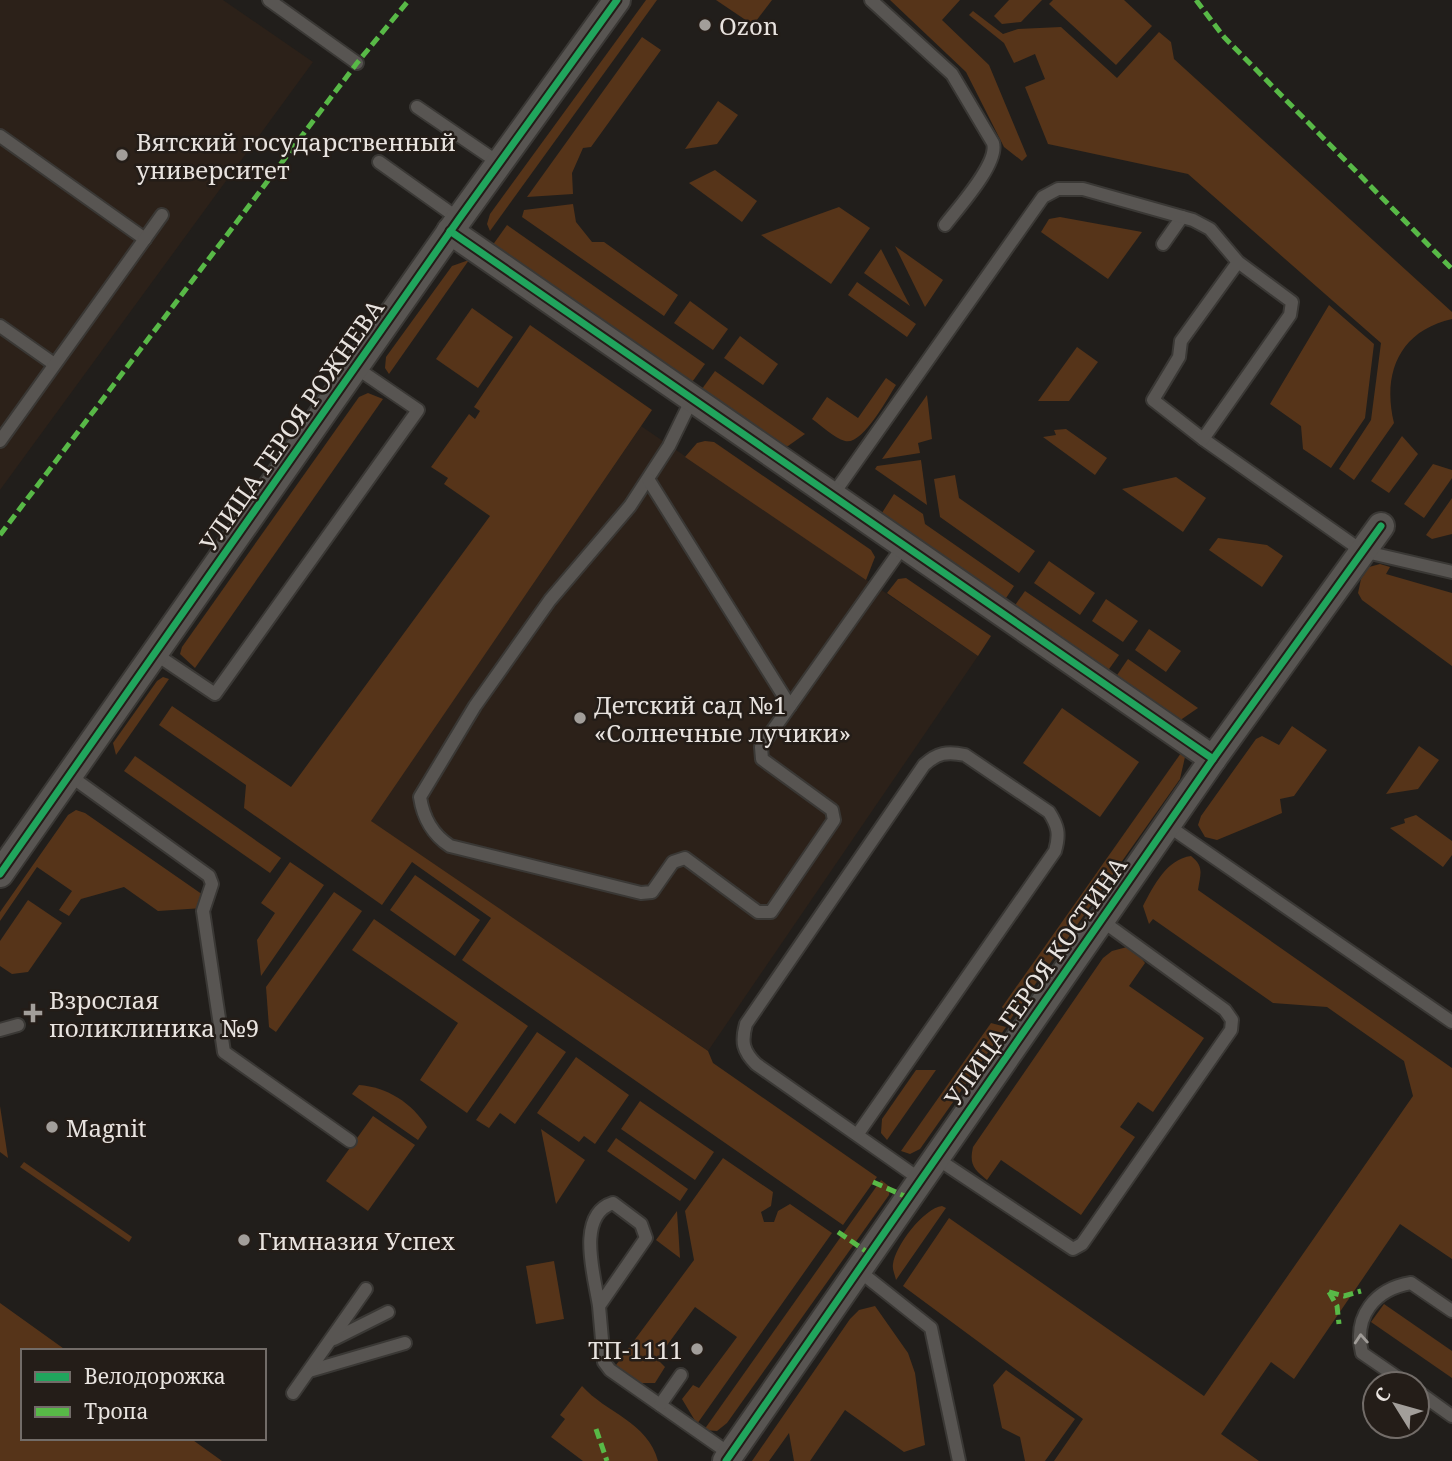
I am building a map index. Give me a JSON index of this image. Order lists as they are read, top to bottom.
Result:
{
  "streets": {
    "street": ["УЛИЦА ГЕРОЯ РОЖНЕВА", "УЛИЦА ГЕРОЯ КОСТИНА"]
  },
  "places": {
    "other": [
      "Ozon",
      "Вятский государственный университет",
      "Детский сад №1 «Солнечные лучики»",
      "Magnit",
      "Гимназия Успех",
      "ТП-1111"
    ],
    "health": ["Взрослая поликлиника №9"]
  },
  "legend": ["Велодорожка", "Тропа"],
  "north": "top left"
}
